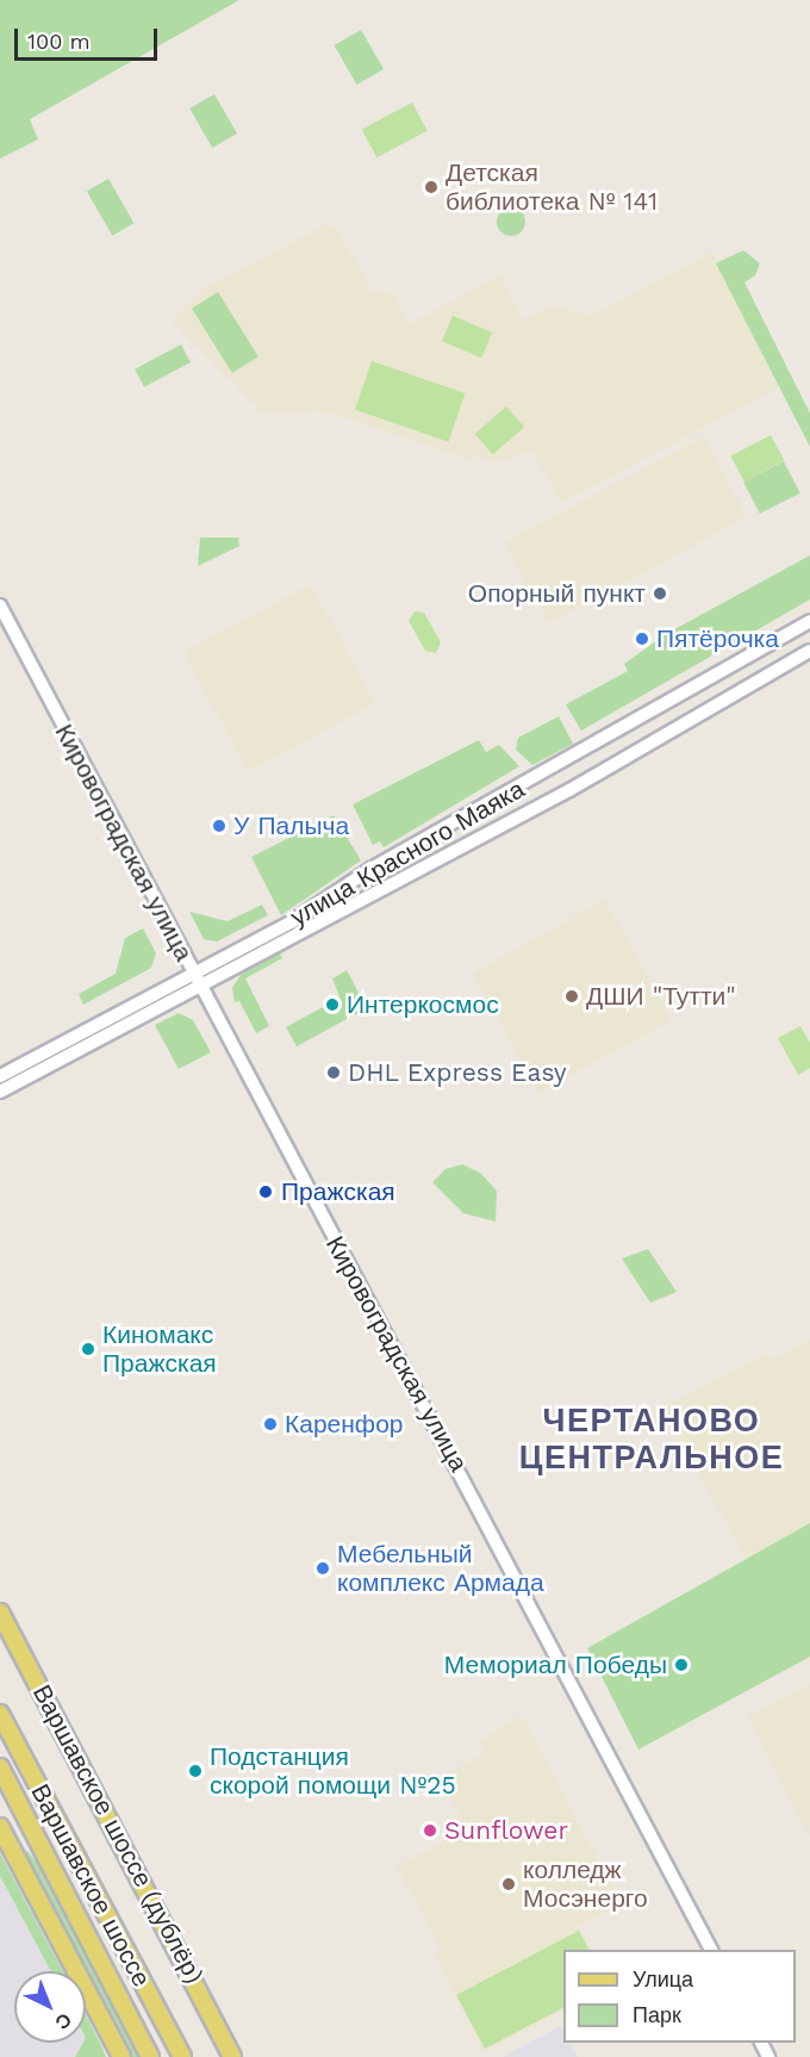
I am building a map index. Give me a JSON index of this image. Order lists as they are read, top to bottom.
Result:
{
  "streets": {
    "main road": ["Варшавское шоссе (дублёр)", "Варшавское шоссе"],
    "street": ["Кировоградская улица", "улица Красного Маяка"]
  },
  "crossings": [
    ["Кировоградская улица", "улица Красного Маяка"]
  ],
  "districts": ["ЧЕРТАНОВО ЦЕНТРАЛЬНОЕ"],
  "places": [
    "Детская библиотека № 141",
    "Опорный пункт",
    "Пятёрочка",
    "У Палыча",
    "ДШИ \"Тутти\"",
    "Интеркосмос",
    "DHL Express Easy",
    "Пражская",
    "Киномакс Пражская",
    "Каренфор",
    "Мебельный комплекс Армада",
    "Мемориал Победы",
    "Подстанция скорой помощи №25",
    "Sunflower",
    "колледж Мосэнерго"
  ],
  "legend": ["Улица", "Парк"],
  "scale_bar": "100 m",
  "north": "bottom right"
}
